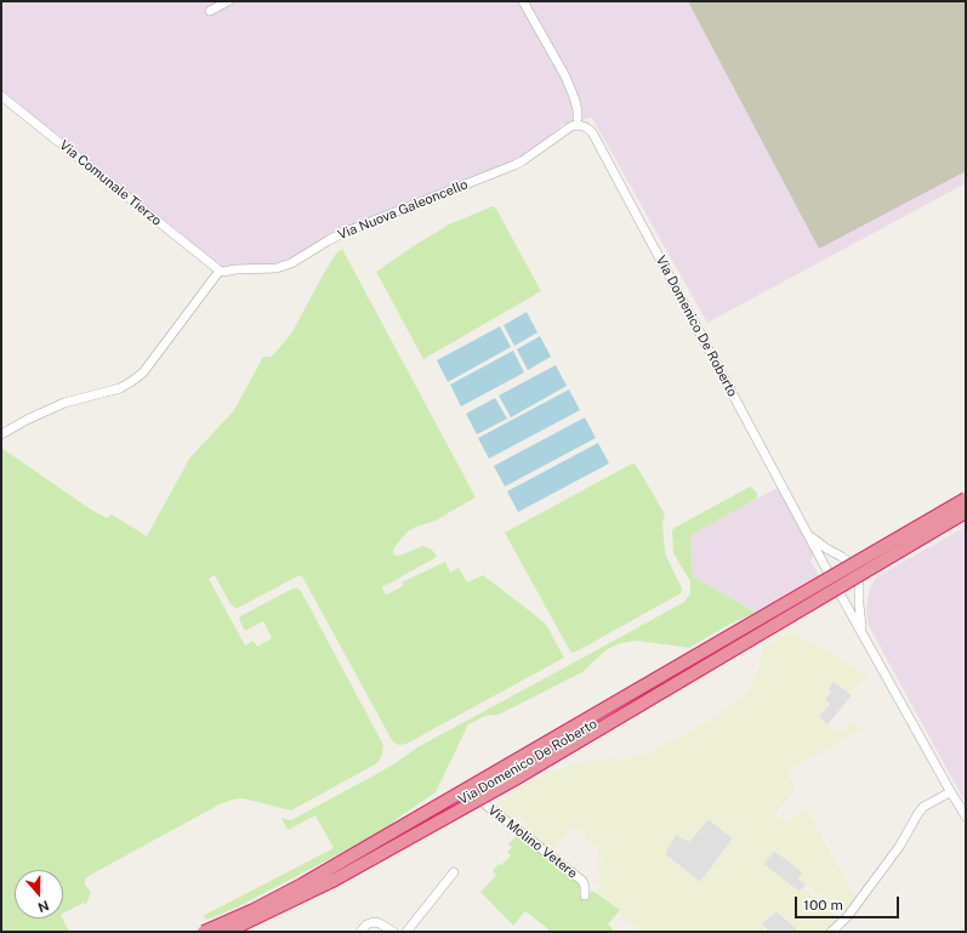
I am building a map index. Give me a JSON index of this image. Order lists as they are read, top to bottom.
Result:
{
  "streets": {
    "street": [
      "Via Comunale Tierzo",
      "Via Nuova Galeoncello",
      "Via Domenico De Roberto",
      "Via Molino Vetere"
    ]
  },
  "crossings": [
    ["Via Comunale Tierzo", "Via Nuova Galeoncello"],
    ["Via Nuova Galeoncello", "Via Domenico De Roberto"],
    ["Via Domenico De Roberto", "Via Molino Vetere"]
  ],
  "scale_bar": "100 m",
  "north": "bottom"
}
